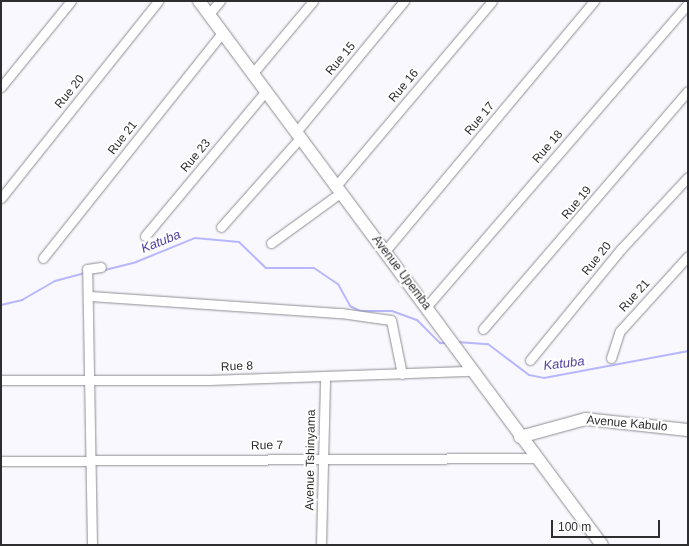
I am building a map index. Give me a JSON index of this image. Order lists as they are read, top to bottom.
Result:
{
  "streets": {
    "street": [
      "Rue 15",
      "Rue 16",
      "Rue 20",
      "Rue 17",
      "Rue 21",
      "Rue 18",
      "Rue 23",
      "Rue 19",
      "Avenue Upemba",
      "Rue 8",
      "Avenue Kabulo",
      "Rue 7",
      "Avenue Tshinyama"
    ]
  },
  "crossings": [
    ["Rue 15", "Avenue Upemba"],
    ["Rue 16", "Avenue Upemba"],
    ["Rue 17", "Avenue Upemba"],
    ["Rue 21", "Avenue Upemba"],
    ["Rue 18", "Avenue Upemba"],
    ["Rue 23", "Avenue Upemba"],
    ["Avenue Upemba", "Rue 8"],
    ["Avenue Upemba", "Avenue Kabulo"],
    ["Avenue Upemba", "Rue 7"],
    ["Rue 8", "Avenue Tshinyama"],
    ["Rue 7", "Avenue Tshinyama"]
  ],
  "water": ["Katuba"],
  "scale_bar": "100 m"
}
